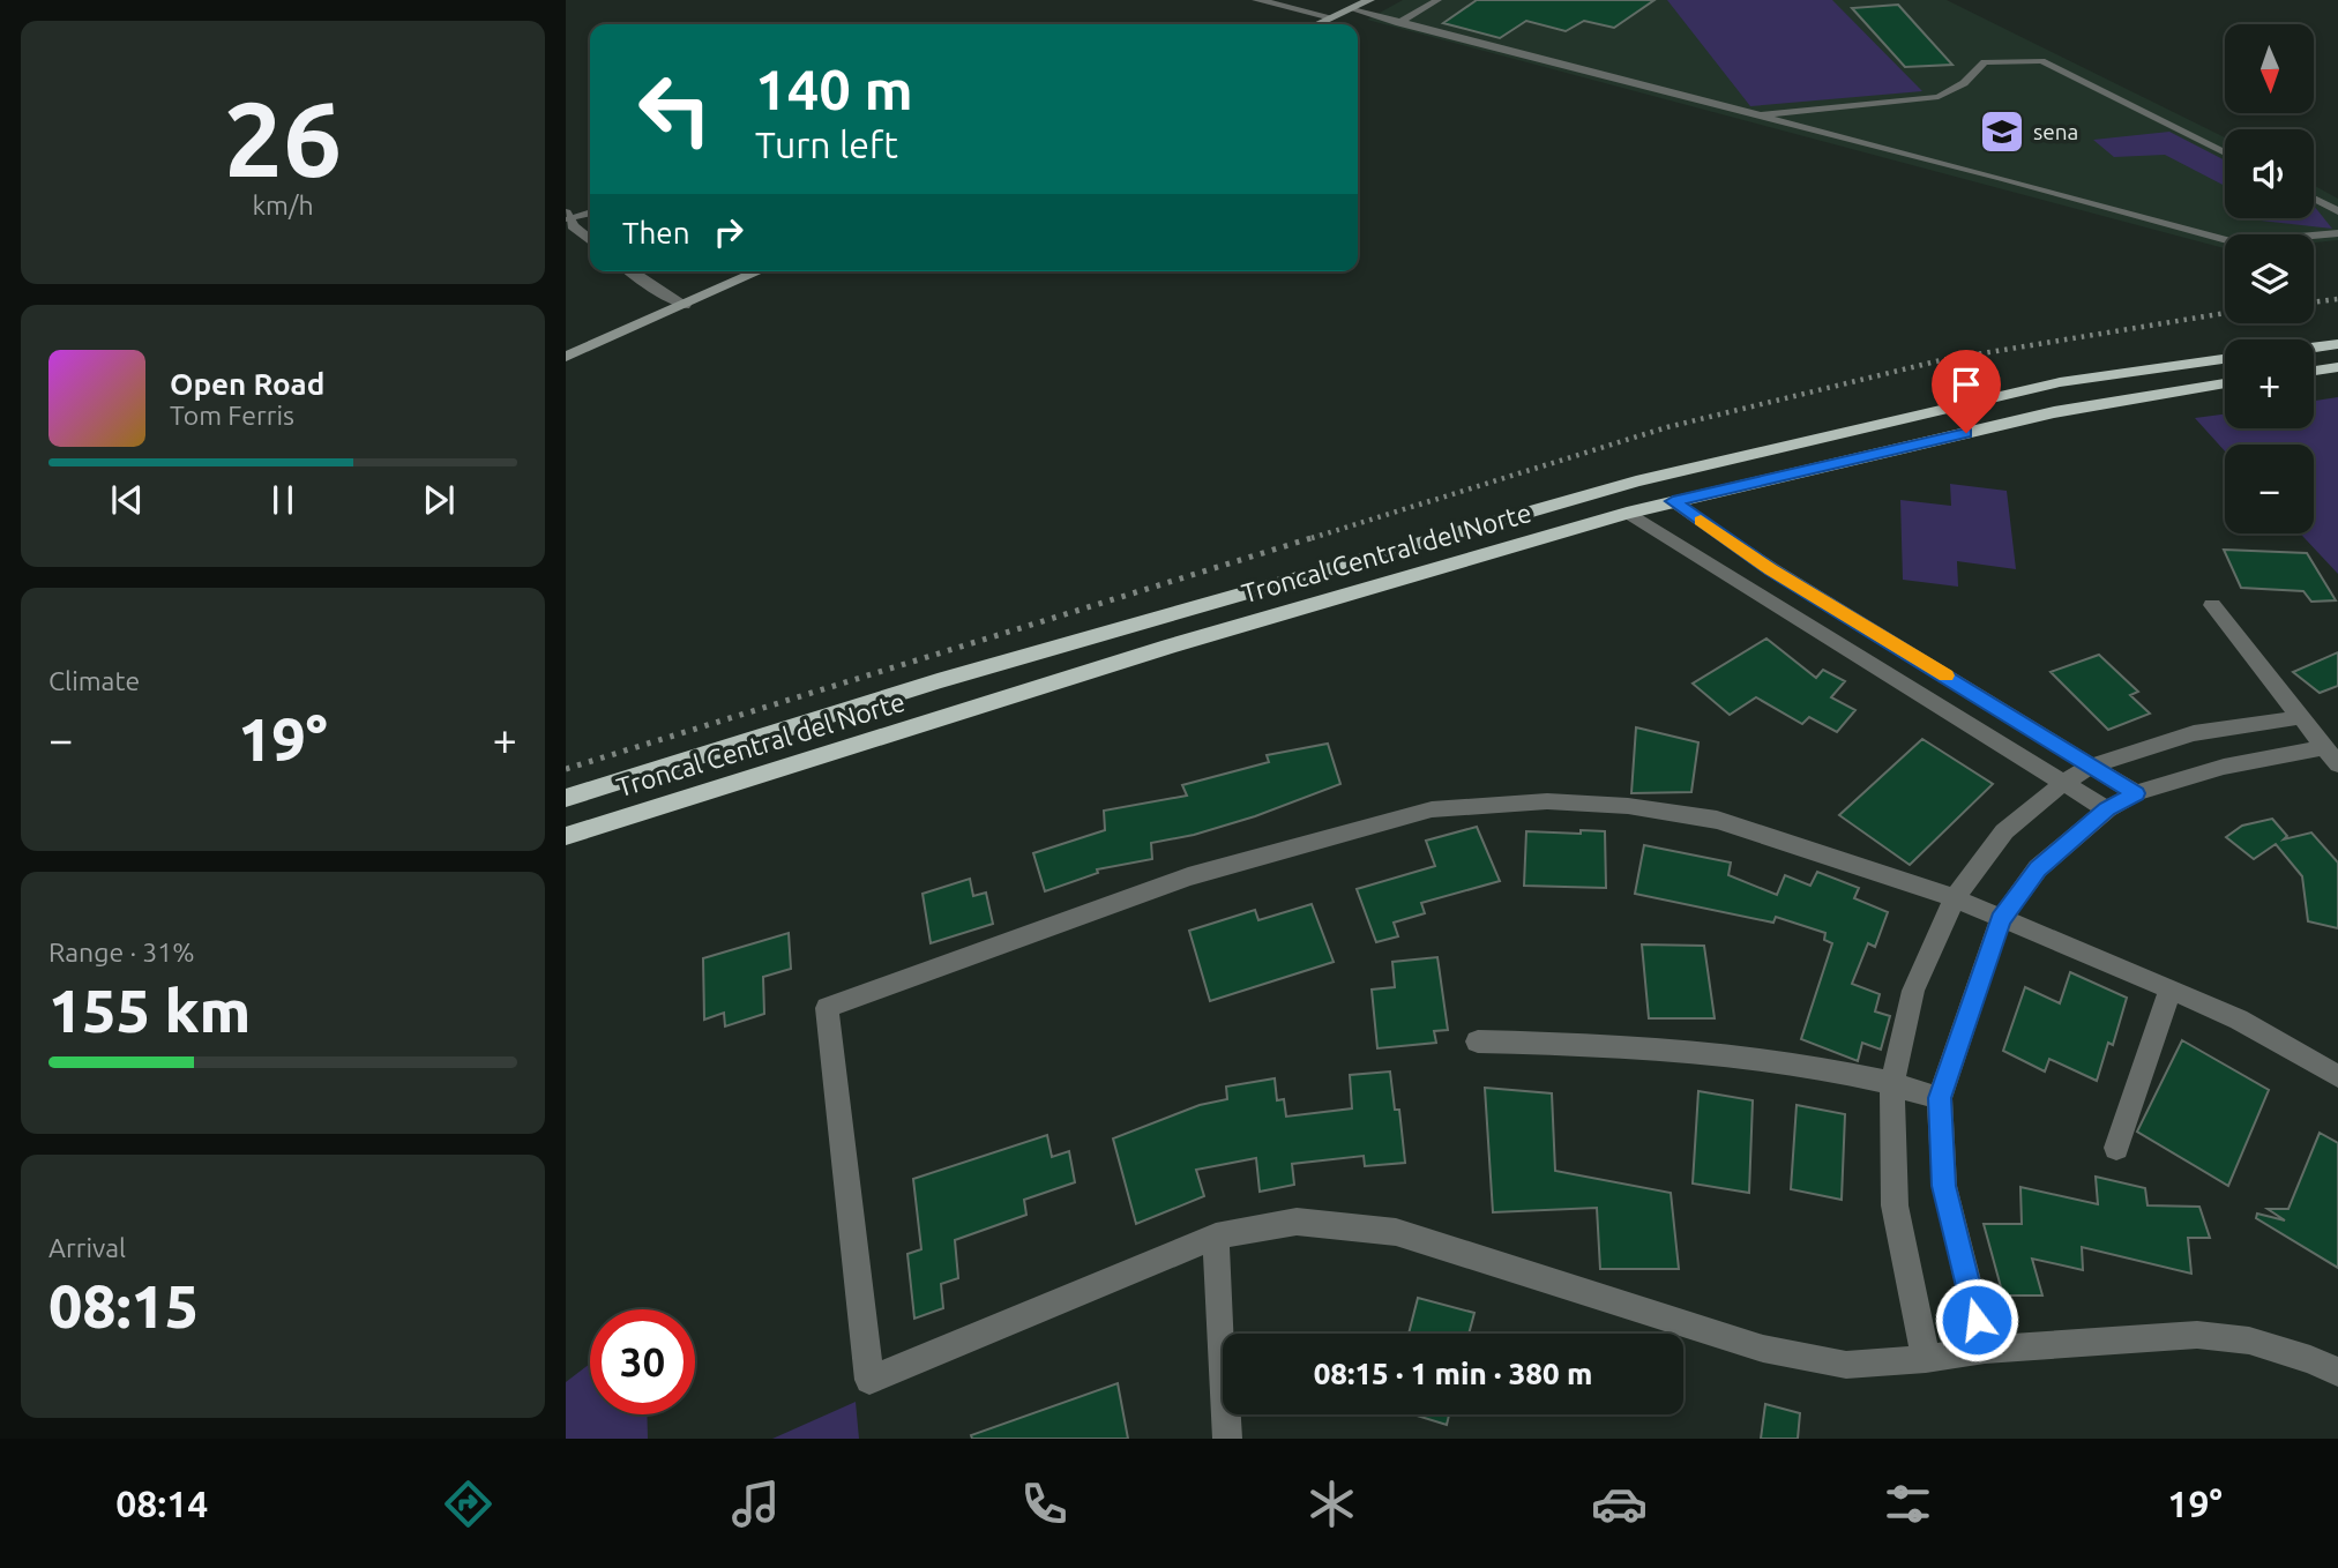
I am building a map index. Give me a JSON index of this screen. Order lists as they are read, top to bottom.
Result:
{
  "streets": {
    "highway": ["Troncal Central del Norte"]
  },
  "places": {
    "school or university": ["sena"]
  },
  "north": "bottom",
  "page": {
    "tile": [
      ["26", "km/h"],
      "Climate",
      ["Range · 31%", "155 km"],
      ["Arrival", "08:15"]
    ],
    "map_buttons": ["+", "−"],
    "turn": ["140 m", "Turn left"],
    "then": "Then",
    "song": ["Open Road", "Tom Ferris"],
    "heat": ["−", "19°", "+"],
    "limit": "30",
    "trip": "08:15 · 1 min · 380 m",
    "tabs": ["08:14", "19°"]
  }
}
